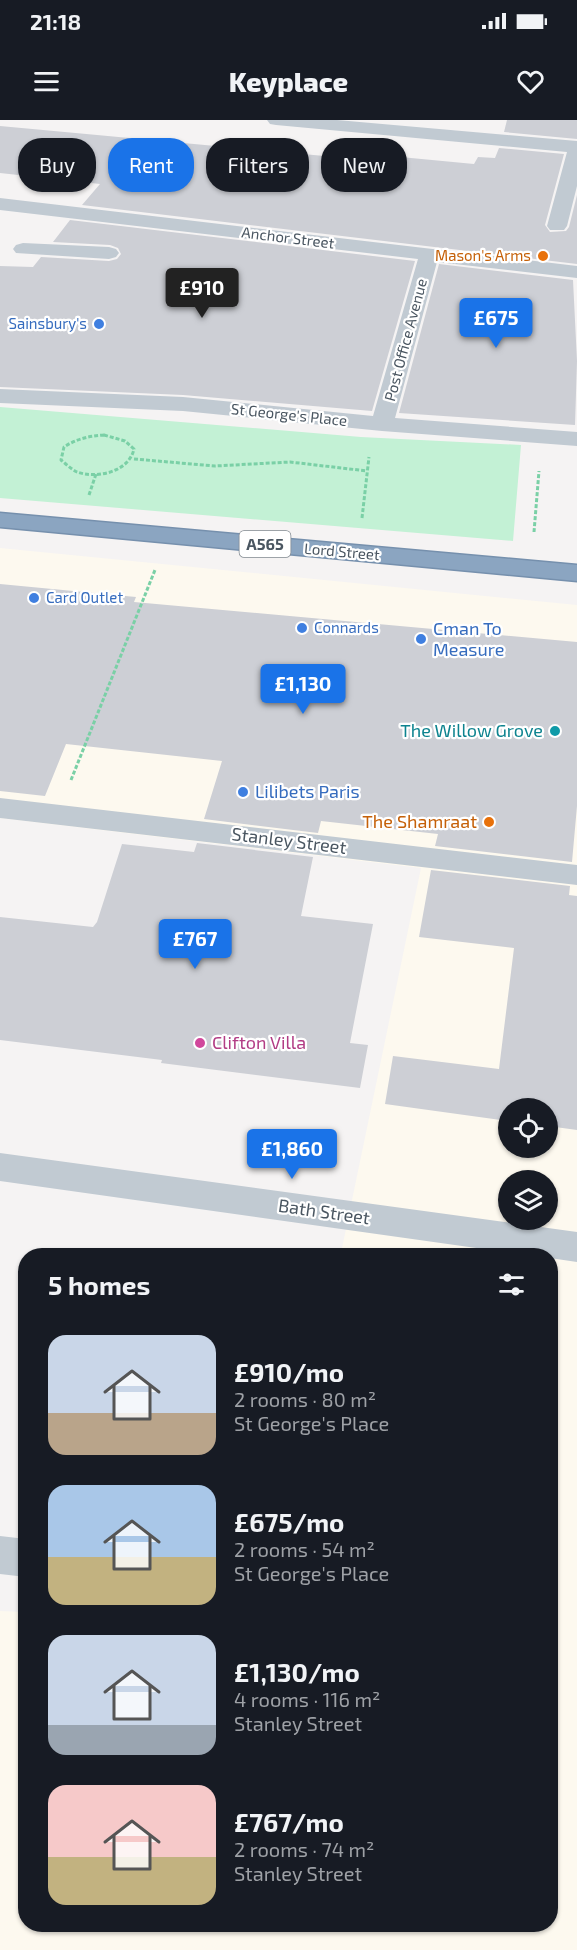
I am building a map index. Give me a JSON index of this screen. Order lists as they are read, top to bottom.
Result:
{
  "streets": {
    "highway": ["A565", "Lord Street"],
    "street": [
      "Anchor Street",
      "Post Office Avenue",
      "St George's Place",
      "Stanley Street",
      "Bath Street"
    ]
  },
  "crossings": [
    ["Anchor Street", "Post Office Avenue"],
    ["Post Office Avenue", "St George's Place"]
  ],
  "places": [
    "Mason's Arms",
    "Sainsbury's",
    "Card Outlet",
    "Connards",
    "Cman To Measure",
    "The Willow Grove",
    "Lilibets Paris",
    "The Shamraat",
    "Clifton Villa"
  ],
  "page": {
    "status": "21:18",
    "header": "Keyplace",
    "chip": [
      "Buy",
      "Rent",
      "Filters",
      "New"
    ],
    "price": [
      "£910",
      "£675",
      "£1,130",
      "£767",
      "£1,860"
    ],
    "heading": "5 homes",
    "list": [
      {
        "name": "£910/mo",
        "note": "2 rooms · 80 m² · St George's Place"
      },
      {
        "name": "£675/mo",
        "note": "2 rooms · 54 m² · St George's Place"
      },
      {
        "name": "£1,130/mo",
        "note": "4 rooms · 116 m² · Stanley Street"
      },
      {
        "name": "£767/mo",
        "note": "2 rooms · 74 m² · Stanley Street"
      }
    ]
  }
}
